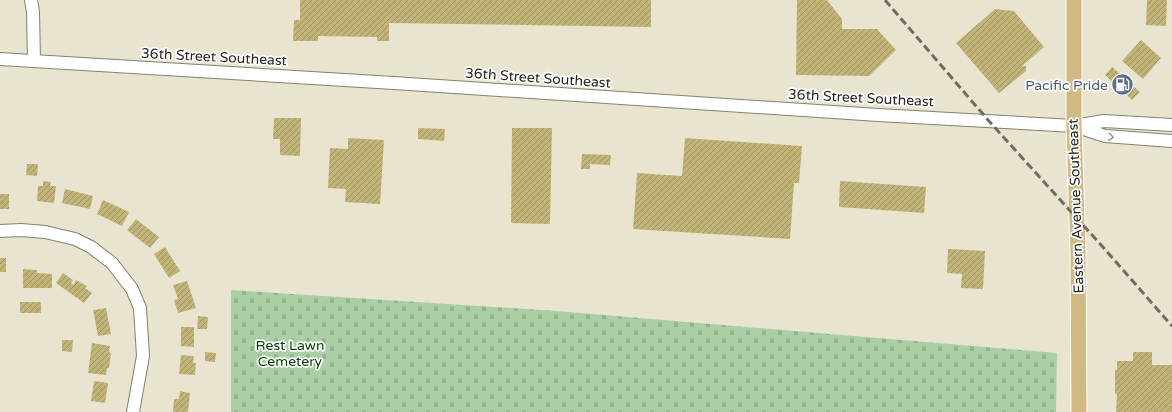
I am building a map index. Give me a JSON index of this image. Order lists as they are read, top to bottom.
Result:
{
  "streets": {
    "main road": ["Eastern Avenue Southeast"],
    "street": ["36th Street Southeast"]
  },
  "crossings": [
    ["36th Street Southeast", "Eastern Avenue Southeast"]
  ],
  "parks": ["Rest Lawn Cemetery"],
  "places": {
    "fuel station": ["Pacific Pride"]
  }
}
